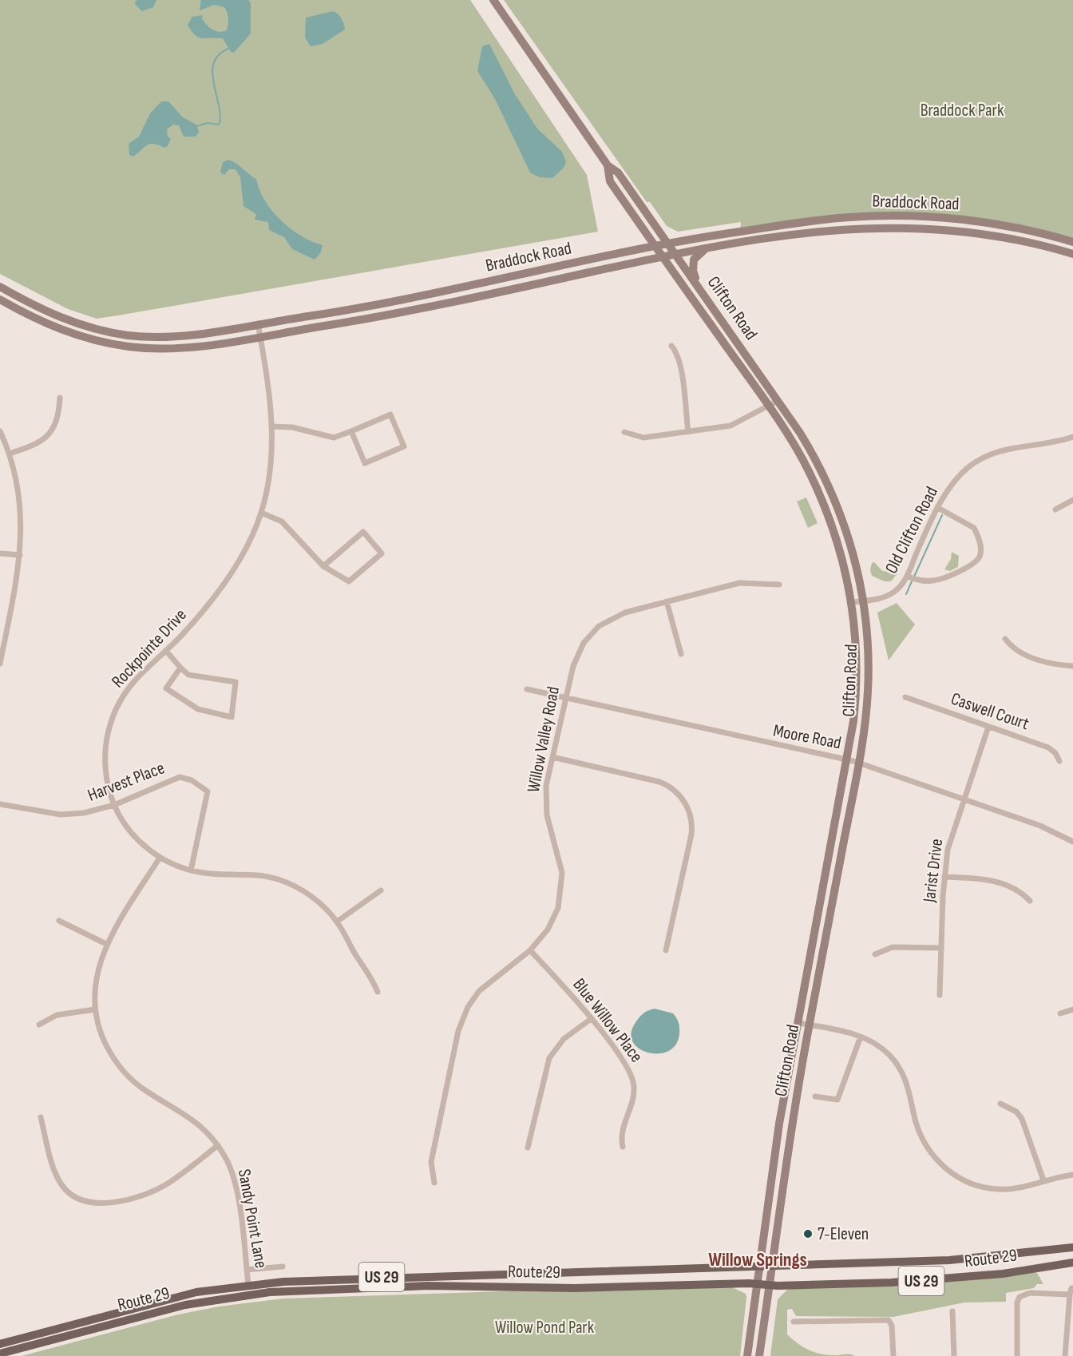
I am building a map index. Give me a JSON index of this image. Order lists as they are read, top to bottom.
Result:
{
  "streets": {
    "main road": [
      "Braddock Road",
      "Clifton Road",
      "Route 29",
      "US 29"
    ],
    "street": [
      "Old Clifton Road",
      "Rockpointe Drive",
      "Caswell Court",
      "Moore Road",
      "Willow Valley Road",
      "Harvest Place",
      "Jarist Drive",
      "Blue Willow Place",
      "Sandy Point Lane"
    ]
  },
  "crossings": [
    ["Braddock Road", "Clifton Road"],
    ["Braddock Road", "Rockpointe Drive"],
    ["Clifton Road", "Old Clifton Road"],
    ["Clifton Road", "Moore Road"],
    ["Clifton Road", "Route 29"],
    ["Rockpointe Drive", "Harvest Place"],
    ["Rockpointe Drive", "Sandy Point Lane"],
    ["Caswell Court", "Jarist Drive"],
    ["Moore Road", "Willow Valley Road"],
    ["Moore Road", "Jarist Drive"],
    ["Willow Valley Road", "Blue Willow Place"],
    ["Sandy Point Lane", "Route 29"]
  ],
  "districts": ["Willow Springs"],
  "parks": ["Braddock Park", "Willow Pond Park"],
  "places": ["7-Eleven"]
}
